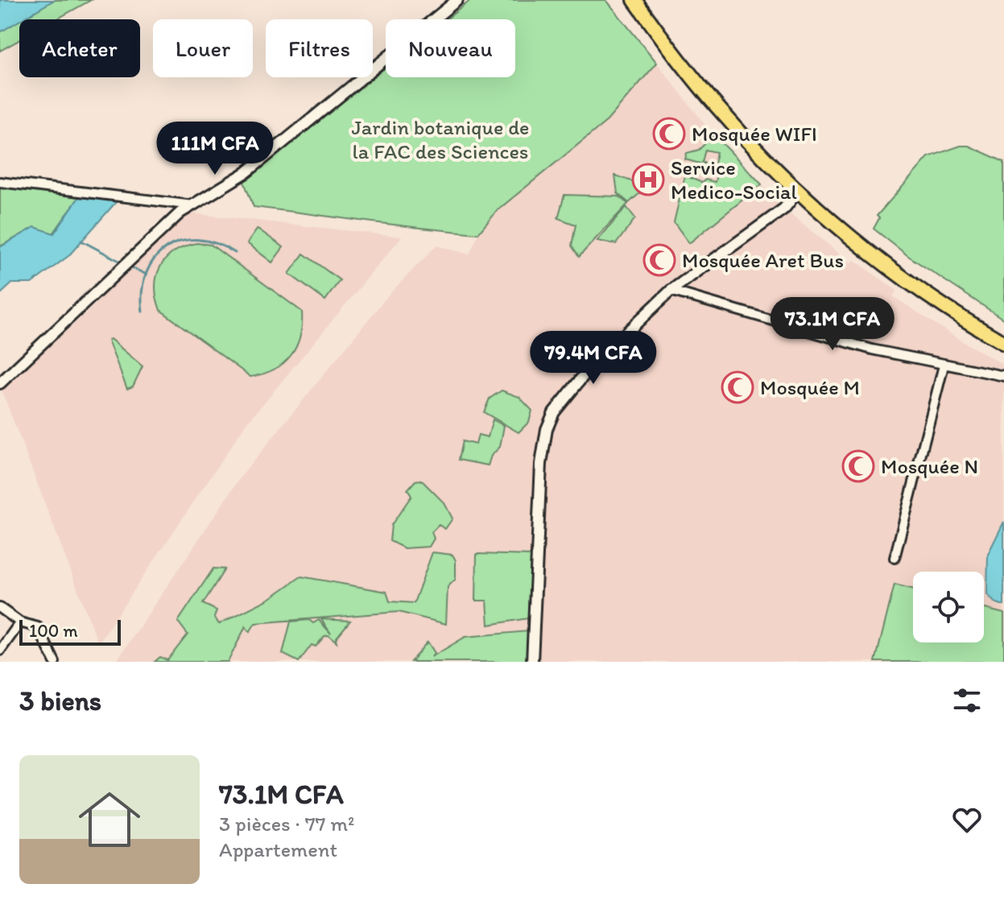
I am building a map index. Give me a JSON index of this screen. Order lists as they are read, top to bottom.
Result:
{
  "parks": ["Jardin botanique de la FAC des Sciences"],
  "places": {
    "mosque": [
      "Mosquée WIFI",
      "Mosquée Aret Bus",
      "Mosquée M",
      "Mosquée N"
    ],
    "hospital": ["Service Medico-Social"]
  },
  "scale_bar": "100 m",
  "page": {
    "chip": [
      "Acheter",
      "Louer",
      "Filtres",
      "Nouveau"
    ],
    "price": ["111M CFA", "73.1M CFA", "79.4M CFA"],
    "scale": "100 m",
    "heading": "3 biens",
    "list": [
      {
        "name": "73.1M CFA",
        "note": "3 pièces · 77 m² · Appartement"
      }
    ]
  }
}
